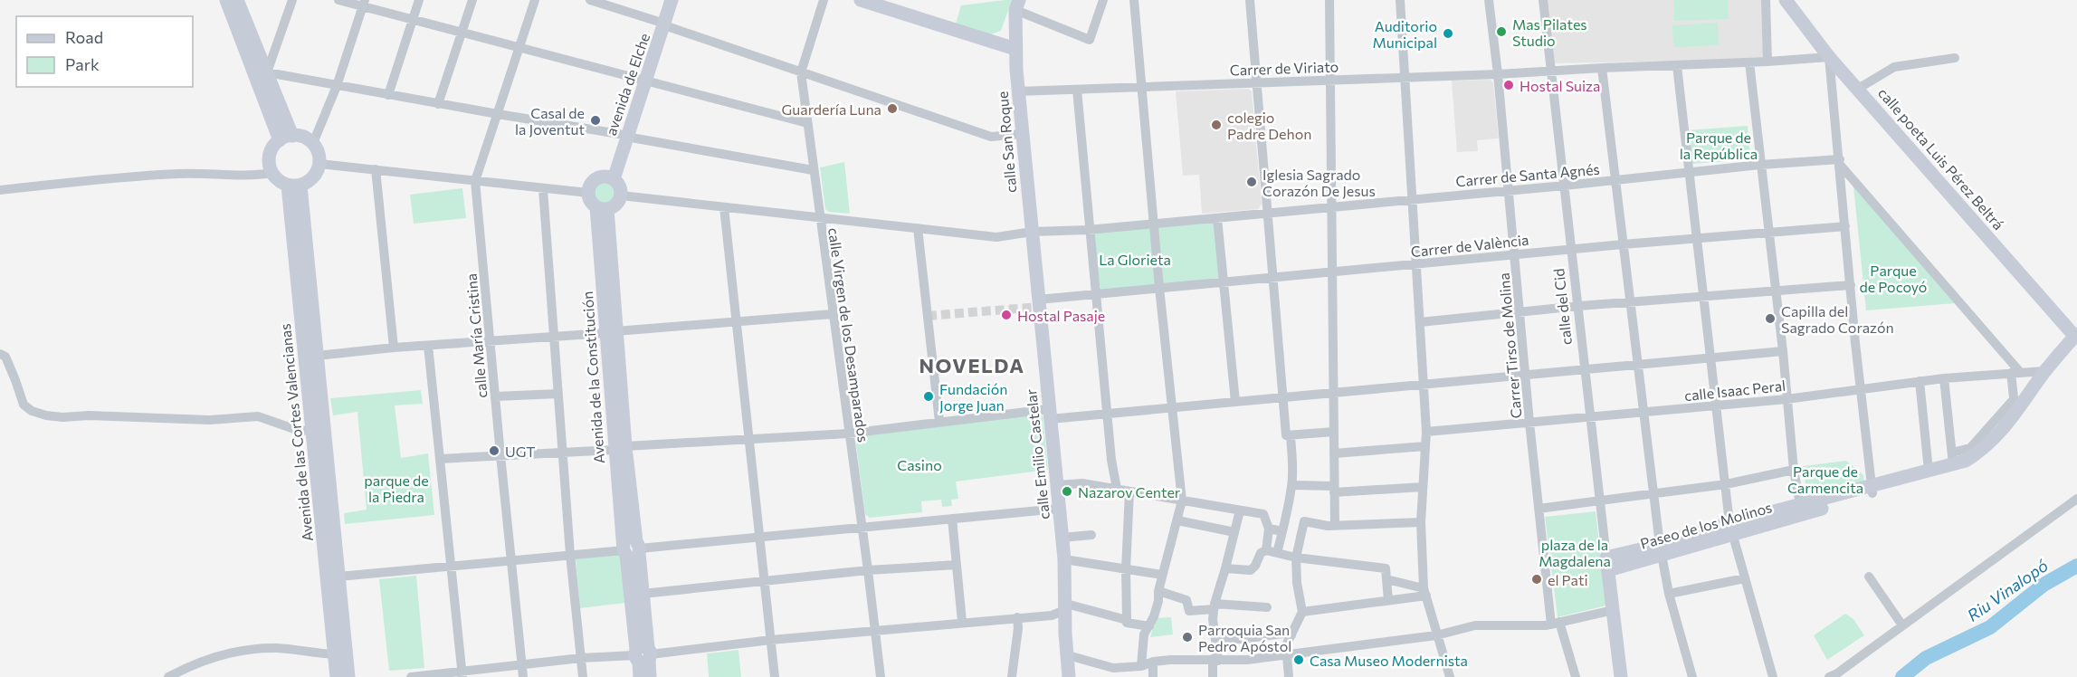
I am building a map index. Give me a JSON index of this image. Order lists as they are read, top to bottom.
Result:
{
  "streets": {
    "street": [
      "Carrer de Viriato",
      "avenida de Elche",
      "calle San Roque",
      "calle poeta Luis Pérez Beltrá",
      "Carrer de Santa Agnés",
      "Carrer de València",
      "calle del Cid",
      "calle Virgen de los Desamparados",
      "calle María Cristina",
      "Carrer Tirso de Molina",
      "Avenida de la Constitución",
      "calle Isaac Peral",
      "Avenida de las Cortes Valencianas",
      "calle Emilio Castelar",
      "Paseo de los Molinos"
    ]
  },
  "crossings": [
    ["Carrer de Viriato", "calle San Roque"],
    ["Carrer de Viriato", "calle poeta Luis Pérez Beltrá"],
    ["Carrer de Viriato", "calle del Cid"],
    ["Carrer de Viriato", "Carrer Tirso de Molina"],
    ["avenida de Elche", "Avenida de la Constitución"],
    ["calle San Roque", "calle Emilio Castelar"],
    ["calle poeta Luis Pérez Beltrá", "Paseo de los Molinos"],
    ["Carrer de Santa Agnés", "calle del Cid"],
    ["Carrer de Santa Agnés", "Carrer Tirso de Molina"],
    ["Carrer de València", "calle del Cid"],
    ["Carrer de València", "Carrer Tirso de Molina"],
    ["Carrer de València", "calle Emilio Castelar"],
    ["calle del Cid", "calle Isaac Peral"],
    ["calle del Cid", "Paseo de los Molinos"],
    ["Carrer Tirso de Molina", "calle Isaac Peral"],
    ["calle Isaac Peral", "Paseo de los Molinos"]
  ],
  "districts": ["NOVELDA"],
  "water": ["Riu Vinalopó"],
  "parks": [
    "Parque de la República",
    "La Glorieta",
    "Parque de Pocoyó",
    "Casino",
    "Parque de Carmencita",
    "parque de la Piedra",
    "plaza de la Magdalena"
  ],
  "places": [
    "Mas Pilates Studio",
    "Auditorio Municipal",
    "Hostal Suiza",
    "Guardería Luna",
    "Casal de la Joventut",
    "colegio Padre Dehon",
    "Iglesia Sagrado Corazón De Jesus",
    "Hostal Pasaje",
    "Capilla del Sagrado Corazón",
    "Fundación Jorge Juan",
    "UGT",
    "Nazarov Center",
    "el Pati",
    "Parroquia San Pedro Apóstol",
    "Casa Museo Modernista"
  ],
  "legend": ["Road", "Park"]
}
